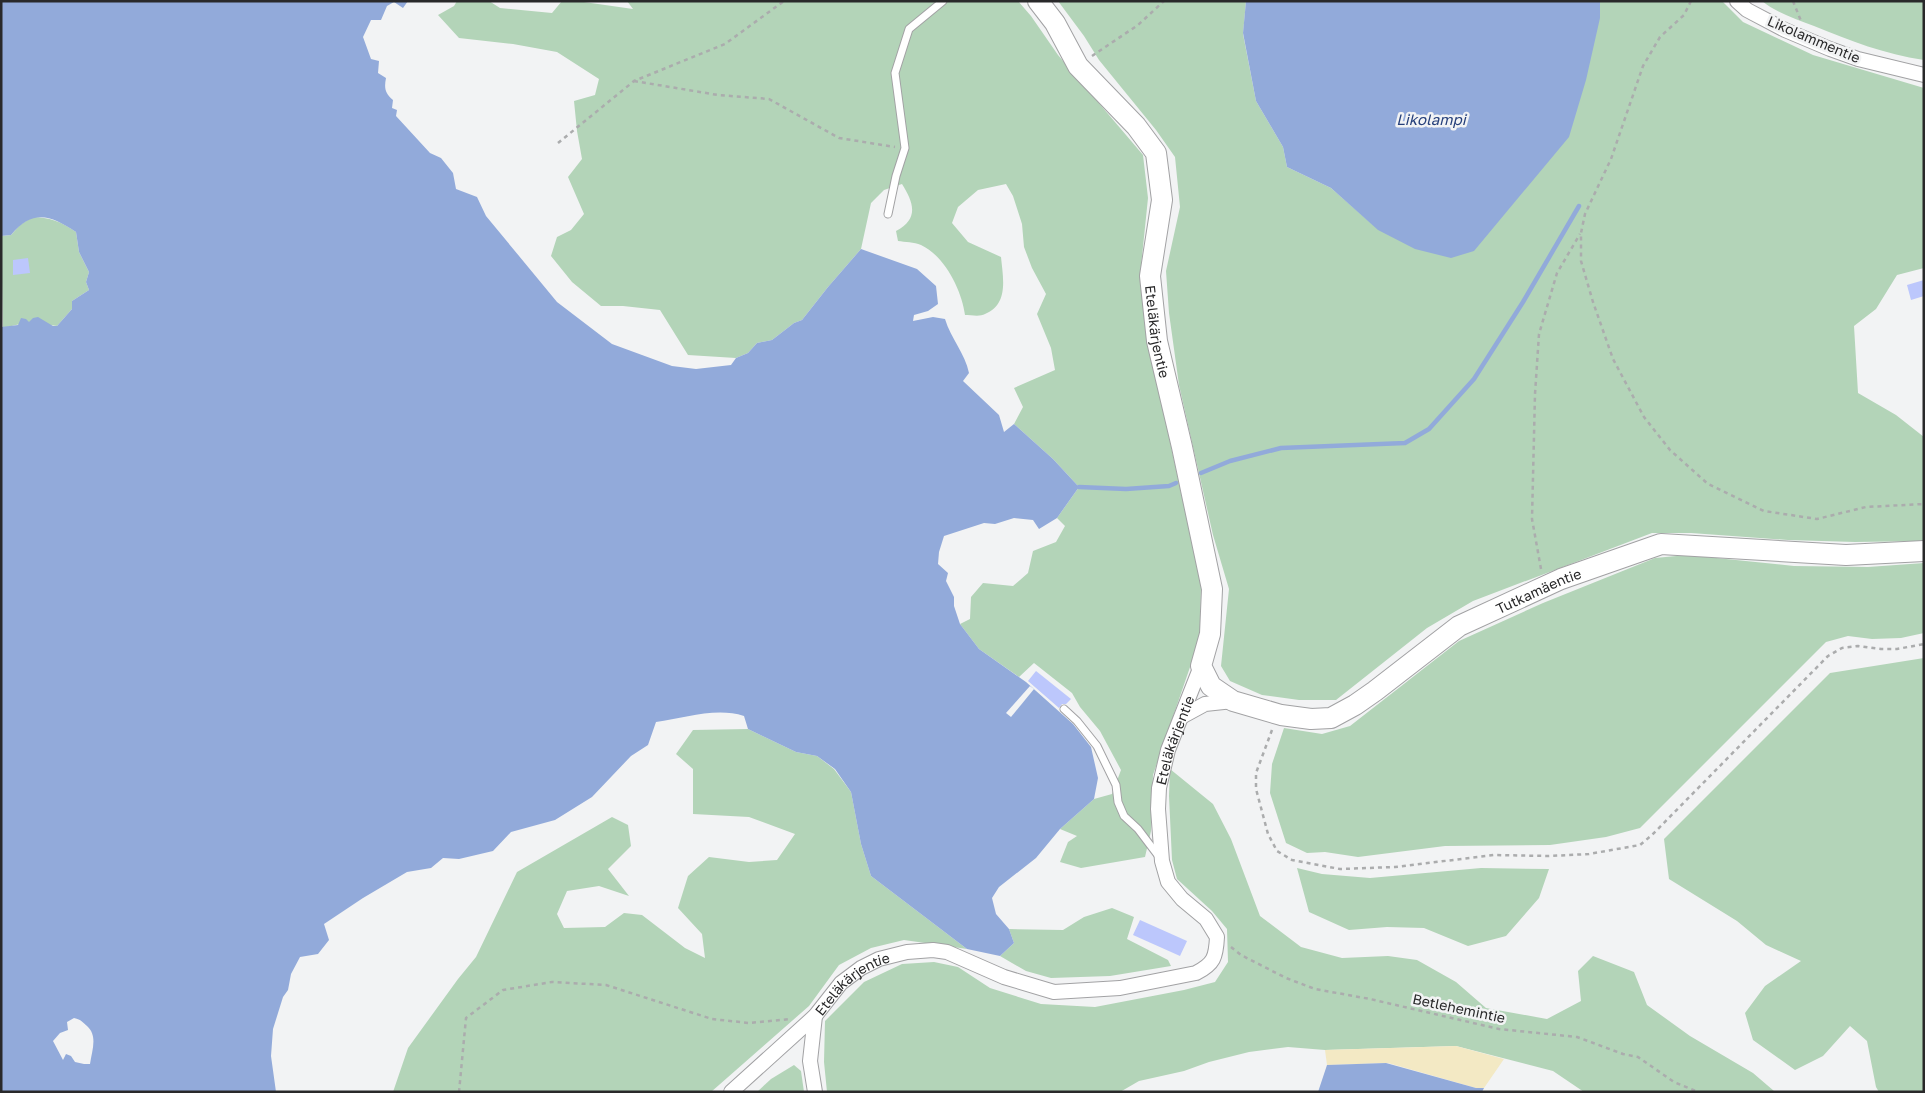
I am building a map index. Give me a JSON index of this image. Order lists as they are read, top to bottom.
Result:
{
  "streets": {
    "street": ["Likolammentie", "Eteläkärjentie", "Tutkamäentie"],
    "path": ["Betlehemintie"]
  },
  "crossings": [
    ["Eteläkärjentie", "Tutkamäentie"],
    ["Eteläkärjentie", "Betlehemintie"]
  ],
  "water": ["Likolampi"]
}
